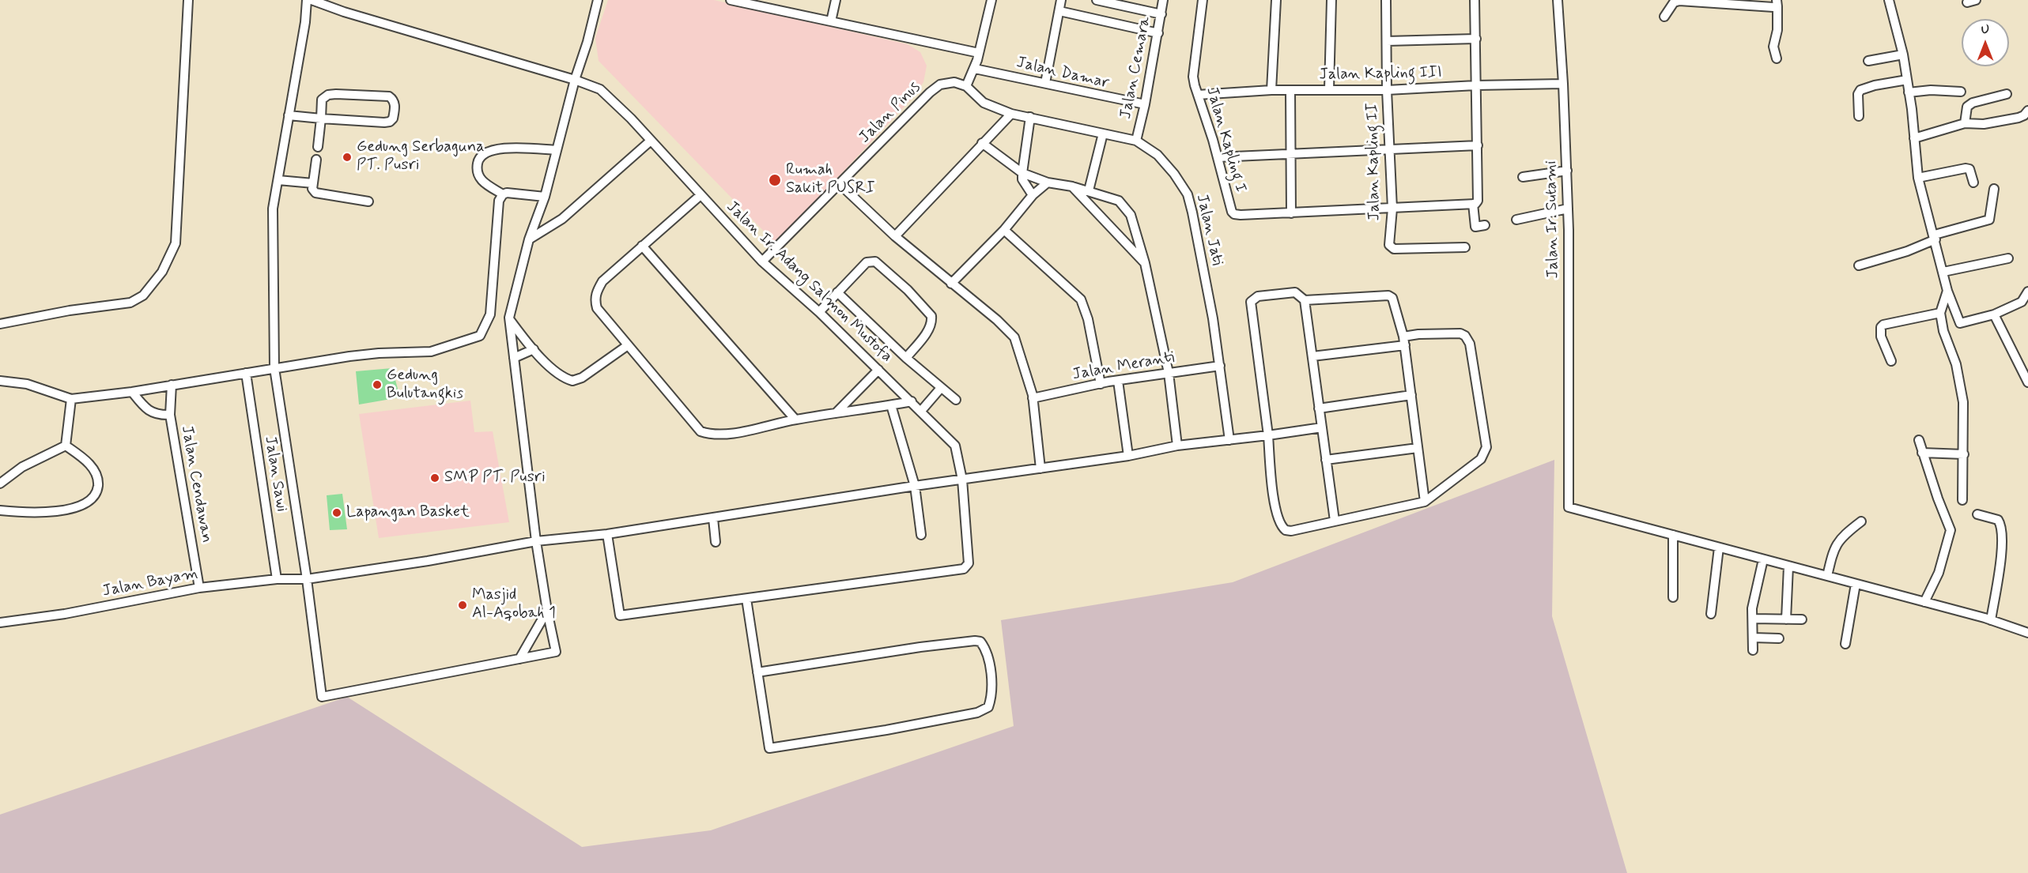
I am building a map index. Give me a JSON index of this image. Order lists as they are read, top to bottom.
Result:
{
  "streets": {
    "street": [
      "Jalan Cemara",
      "Jalan Damar",
      "Jalan Kapling III",
      "Jalan Pinus",
      "Jalan Kapling I",
      "Jalan Kapling II",
      "Jalan Ir. Sutami",
      "Jalan Jati",
      "Jalan Ir. Adang Salmon Mustofa",
      "Jalan Meranti",
      "Jalan Sawi",
      "Jalan Cendawan",
      "Jalan Bayam"
    ]
  },
  "crossings": [
    ["Jalan Cemara", "Jalan Damar"],
    ["Jalan Cemara", "Jalan Jati"],
    ["Jalan Kapling III", "Jalan Kapling I"],
    ["Jalan Kapling III", "Jalan Kapling II"],
    ["Jalan Kapling III", "Jalan Ir. Sutami"],
    ["Jalan Pinus", "Jalan Jati"],
    ["Jalan Pinus", "Jalan Ir. Adang Salmon Mustofa"],
    ["Jalan Kapling I", "Jalan Kapling II"],
    ["Jalan Jati", "Jalan Meranti"],
    ["Jalan Jati", "Jalan Bayam"],
    ["Jalan Ir. Adang Salmon Mustofa", "Jalan Bayam"],
    ["Jalan Sawi", "Jalan Bayam"],
    ["Jalan Cendawan", "Jalan Bayam"]
  ],
  "places": [
    "Gedung Serbaguna PT. Pusri",
    "Rumah Sakit PUSRI",
    "Gedung Bulutangkis",
    "SMP PT. Pusri",
    "Lapangan Basket",
    "Masjid Al-Aqobah 1"
  ],
  "north": "top"
}
